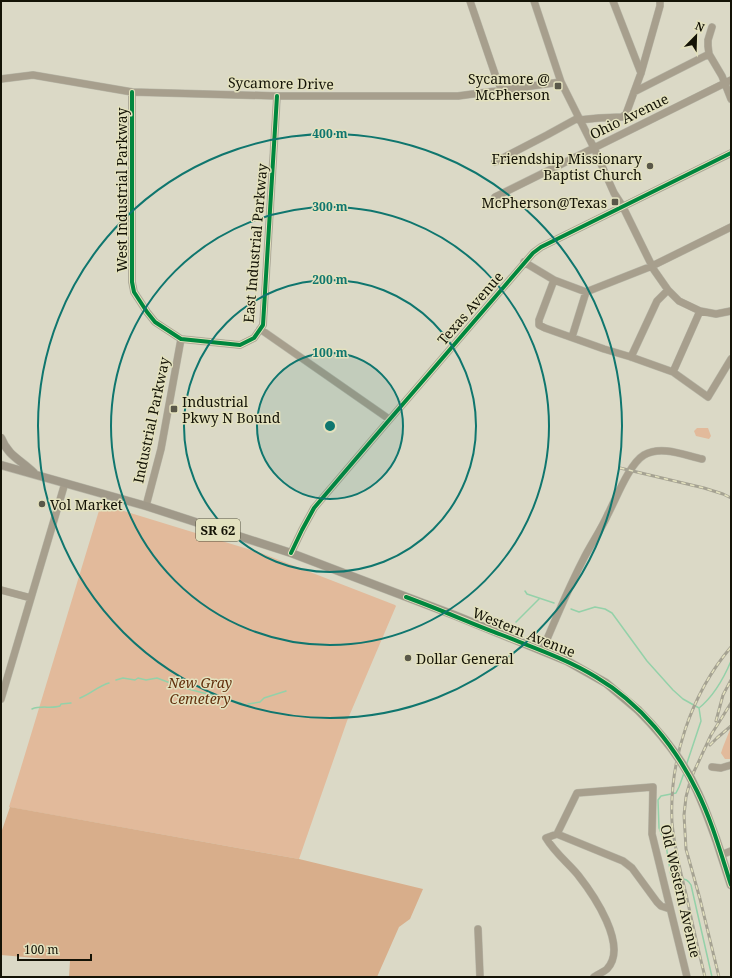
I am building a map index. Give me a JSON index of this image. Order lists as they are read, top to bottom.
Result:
{
  "streets": {
    "main road": ["SR 62", "Western Avenue"],
    "street": [
      "Sycamore Drive",
      "Ohio Avenue",
      "West Industrial Parkway",
      "East Industrial Parkway",
      "Texas Avenue",
      "Industrial Parkway",
      "Old Western Avenue"
    ]
  },
  "crossings": [
    ["Sycamore Drive", "West Industrial Parkway"],
    ["Sycamore Drive", "East Industrial Parkway"],
    ["West Industrial Parkway", "East Industrial Parkway"],
    ["West Industrial Parkway", "Industrial Parkway"],
    ["East Industrial Parkway", "Industrial Parkway"],
    ["Texas Avenue", "Western Avenue"],
    ["Industrial Parkway", "Western Avenue"]
  ],
  "parks": ["New Gray Cemetery"],
  "places": {
    "transit": ["Sycamore @ McPherson", "McPherson@Texas", "Industrial Pkwy N Bound"],
    "other": ["Friendship Missionary Baptist Church", "Vol Market", "Dollar General"]
  },
  "scale_bar": "100 m",
  "north": "top right",
  "rings": [
    "400 m",
    "300 m",
    "200 m",
    "100 m"
  ]
}
